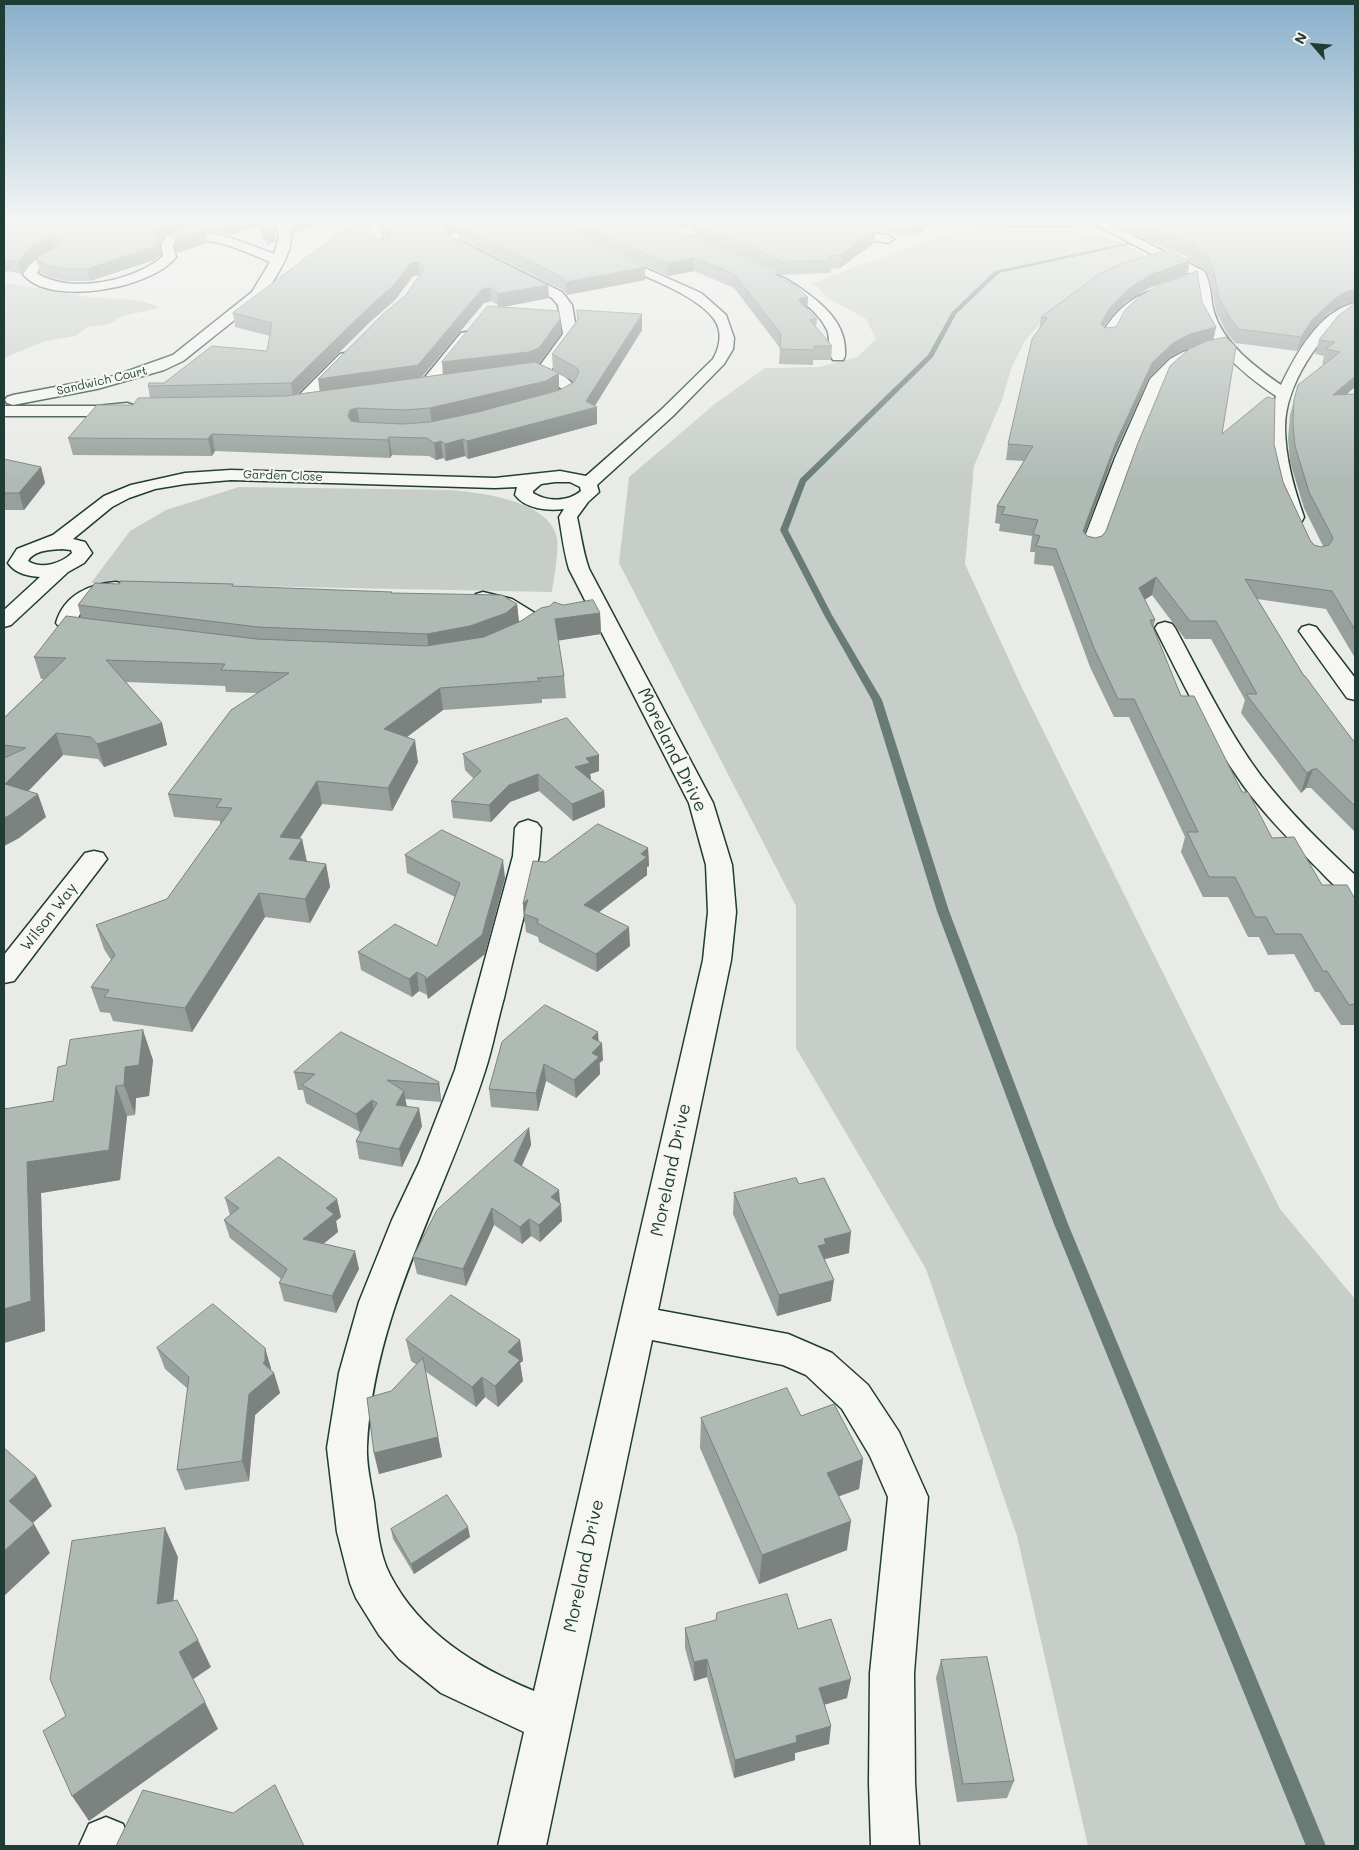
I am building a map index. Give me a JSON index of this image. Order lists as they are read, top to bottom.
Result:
{
  "streets": {
    "street": [
      "Sandwich Court",
      "Garden Close",
      "Moreland Drive",
      "Wilson Way"
    ]
  },
  "north": "top left"
}
